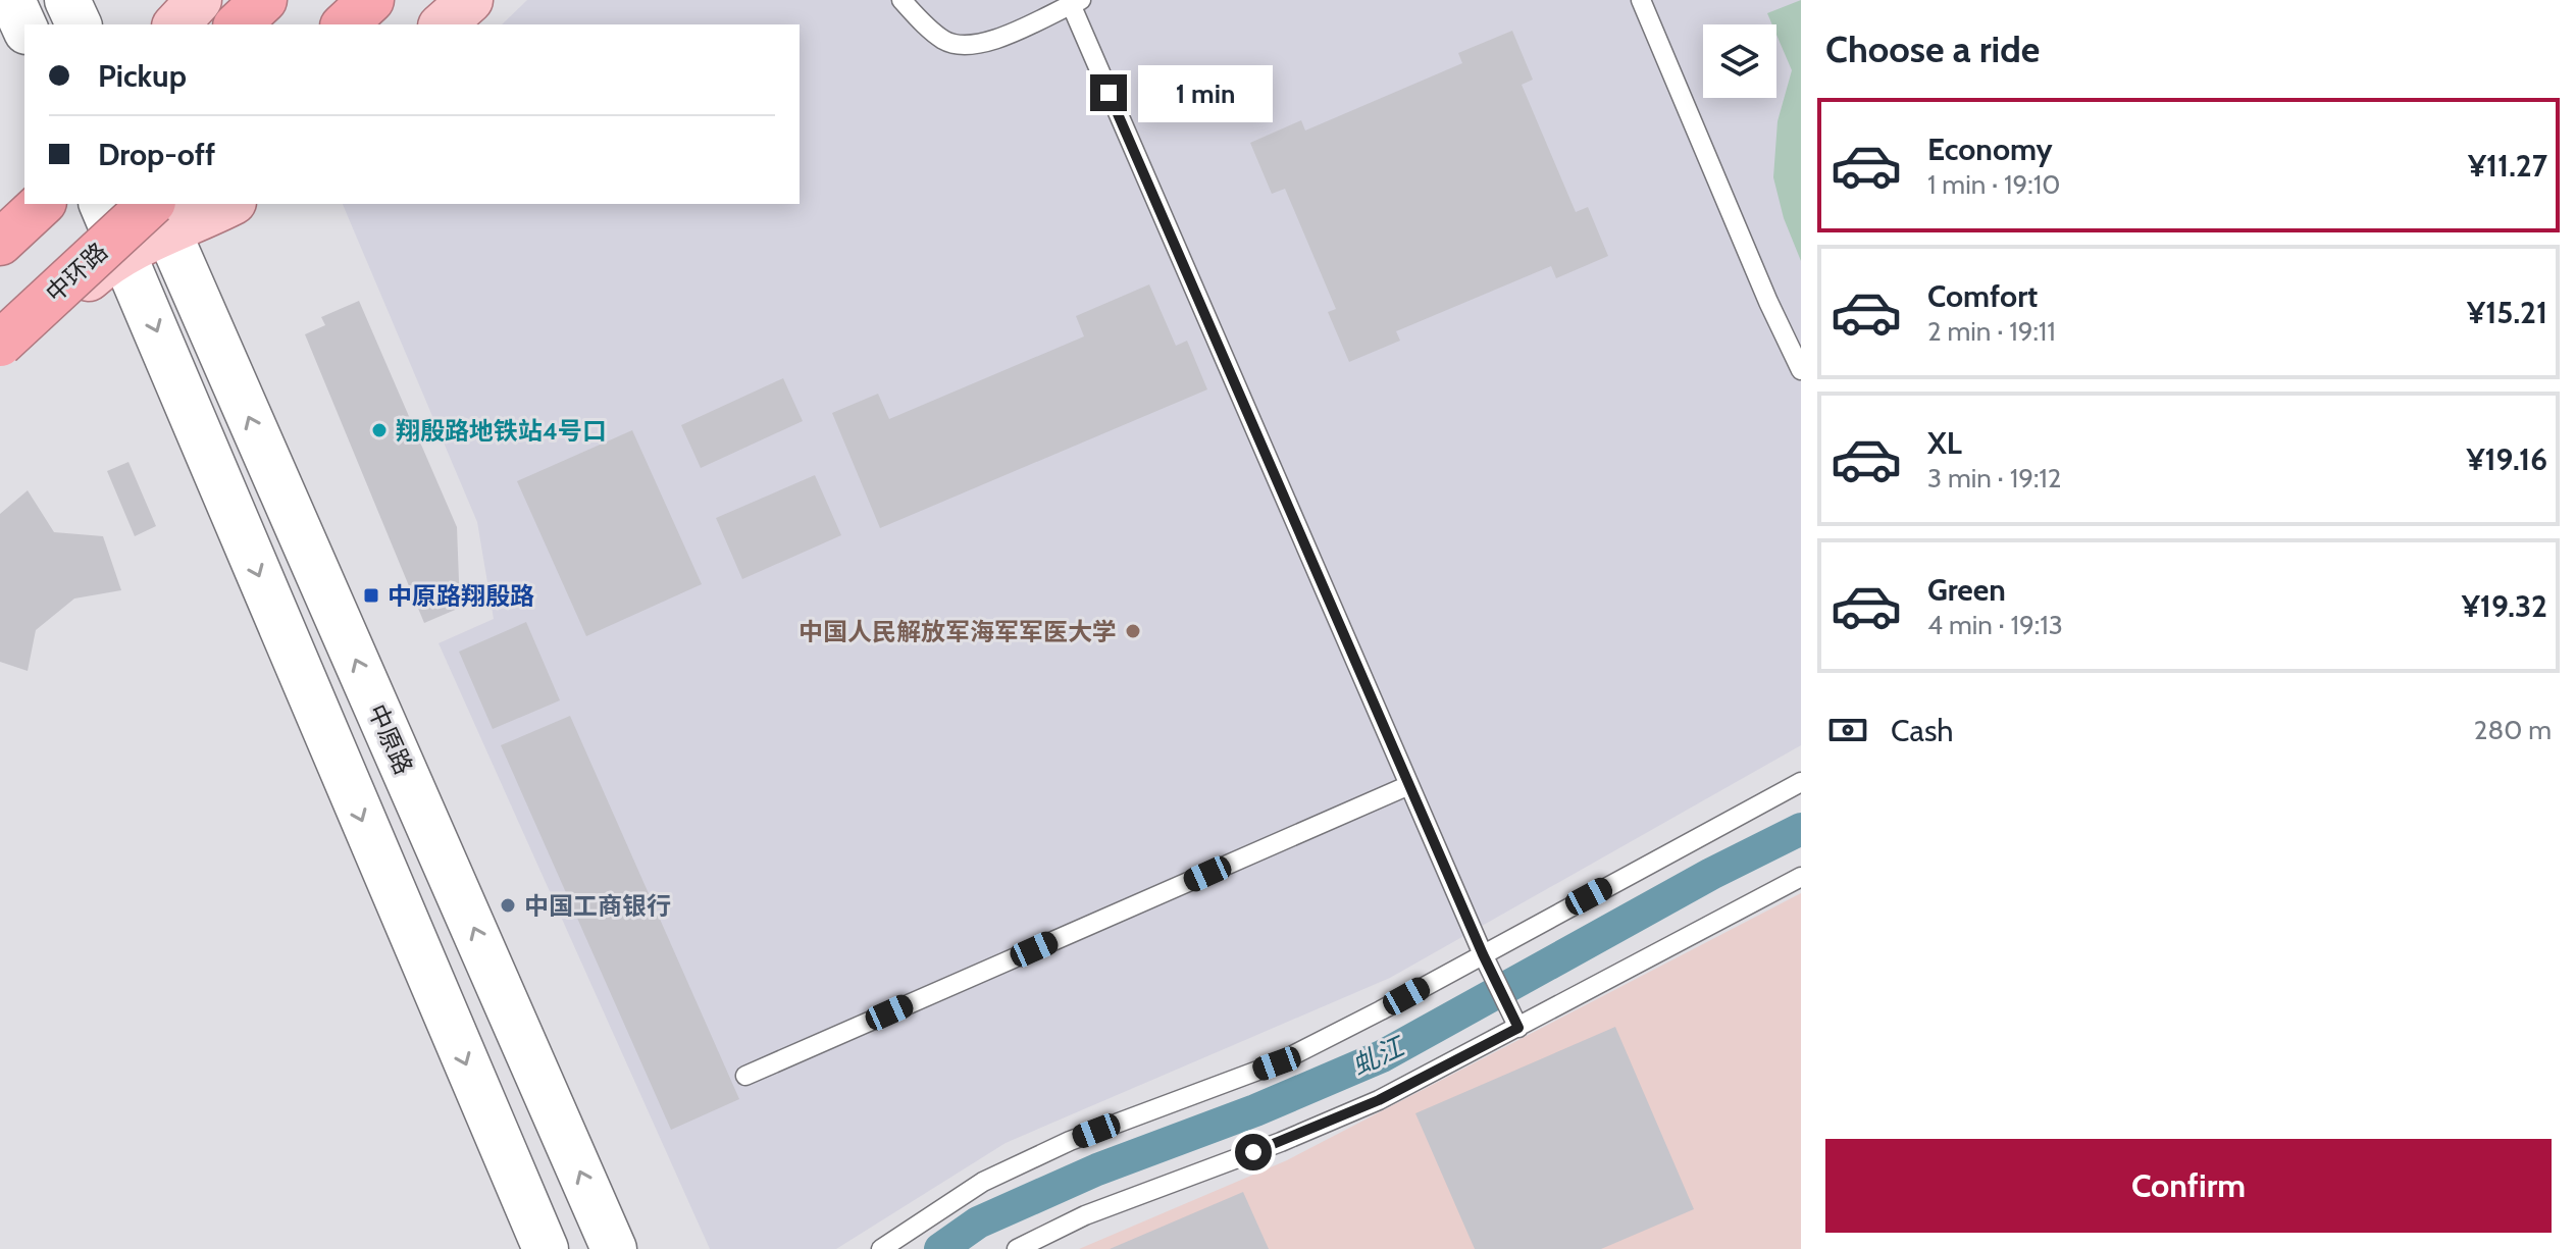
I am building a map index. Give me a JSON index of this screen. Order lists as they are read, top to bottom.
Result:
{
  "streets": {
    "highway": ["中环路"],
    "main road": ["中原路"]
  },
  "crossings": [
    ["中环路", "中原路"]
  ],
  "water": ["虬江"],
  "places": {
    "other": ["翔殷路地铁站4号口", "中国人民解放军海军军医大学", "中国工商银行"],
    "transit": ["中原路翔殷路"]
  },
  "page": {
    "heading": "Choose a ride",
    "banner": ["Pickup", "Drop-off"],
    "bubble": "1 min",
    "list": [
      {
        "name": "Economy",
        "note": "1 min · 19:10",
        "value": "¥11.27"
      },
      {
        "name": "Comfort",
        "note": "2 min · 19:11",
        "value": "¥15.21"
      },
      {
        "name": "XL",
        "note": "3 min · 19:12",
        "value": "¥19.16"
      },
      {
        "name": "Green",
        "note": "4 min · 19:13",
        "value": "¥19.32"
      }
    ],
    "pay": ["Cash", "280 m"],
    "buttons": "Confirm"
  }
}
